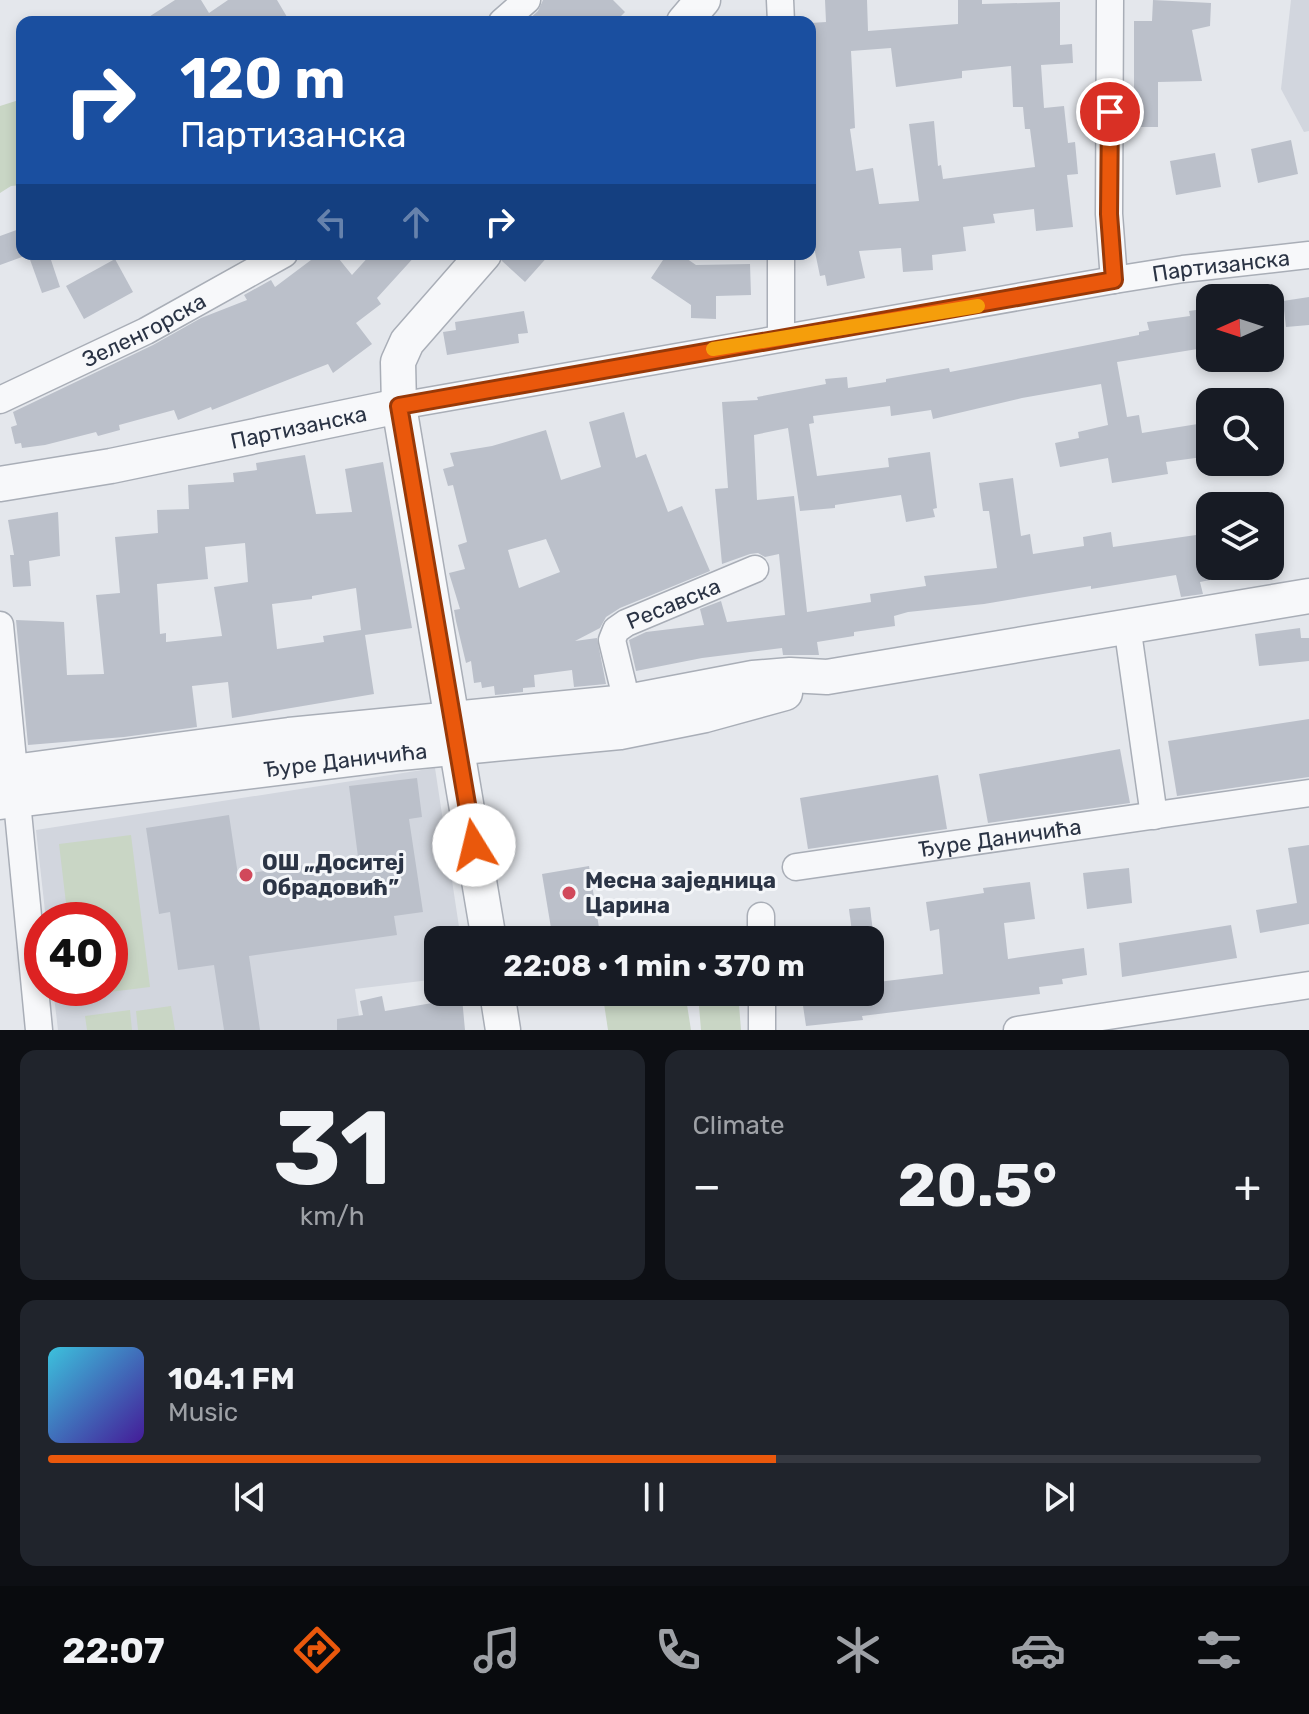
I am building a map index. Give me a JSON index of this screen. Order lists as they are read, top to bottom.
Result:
{
  "streets": {
    "street": [
      "Партизанска",
      "Зеленгорска",
      "Ресавска",
      "Ђуре Даничића"
    ]
  },
  "crossings": [
    ["Ресавска", "Ђуре Даничића"]
  ],
  "places": ["ОШ „Доситеј Обрадовић”", "Месна заједница Царина"],
  "north": "left",
  "page": {
    "turn": ["120 m", "Партизанска"],
    "limit": "40",
    "trip": "22:08 · 1 min · 370 m",
    "tile": [
      ["31", "km/h"],
      "Climate"
    ],
    "heat": ["−", "20.5°", "+"],
    "song": ["104.1 FM", "Music"],
    "tabs": "22:07"
  }
}
